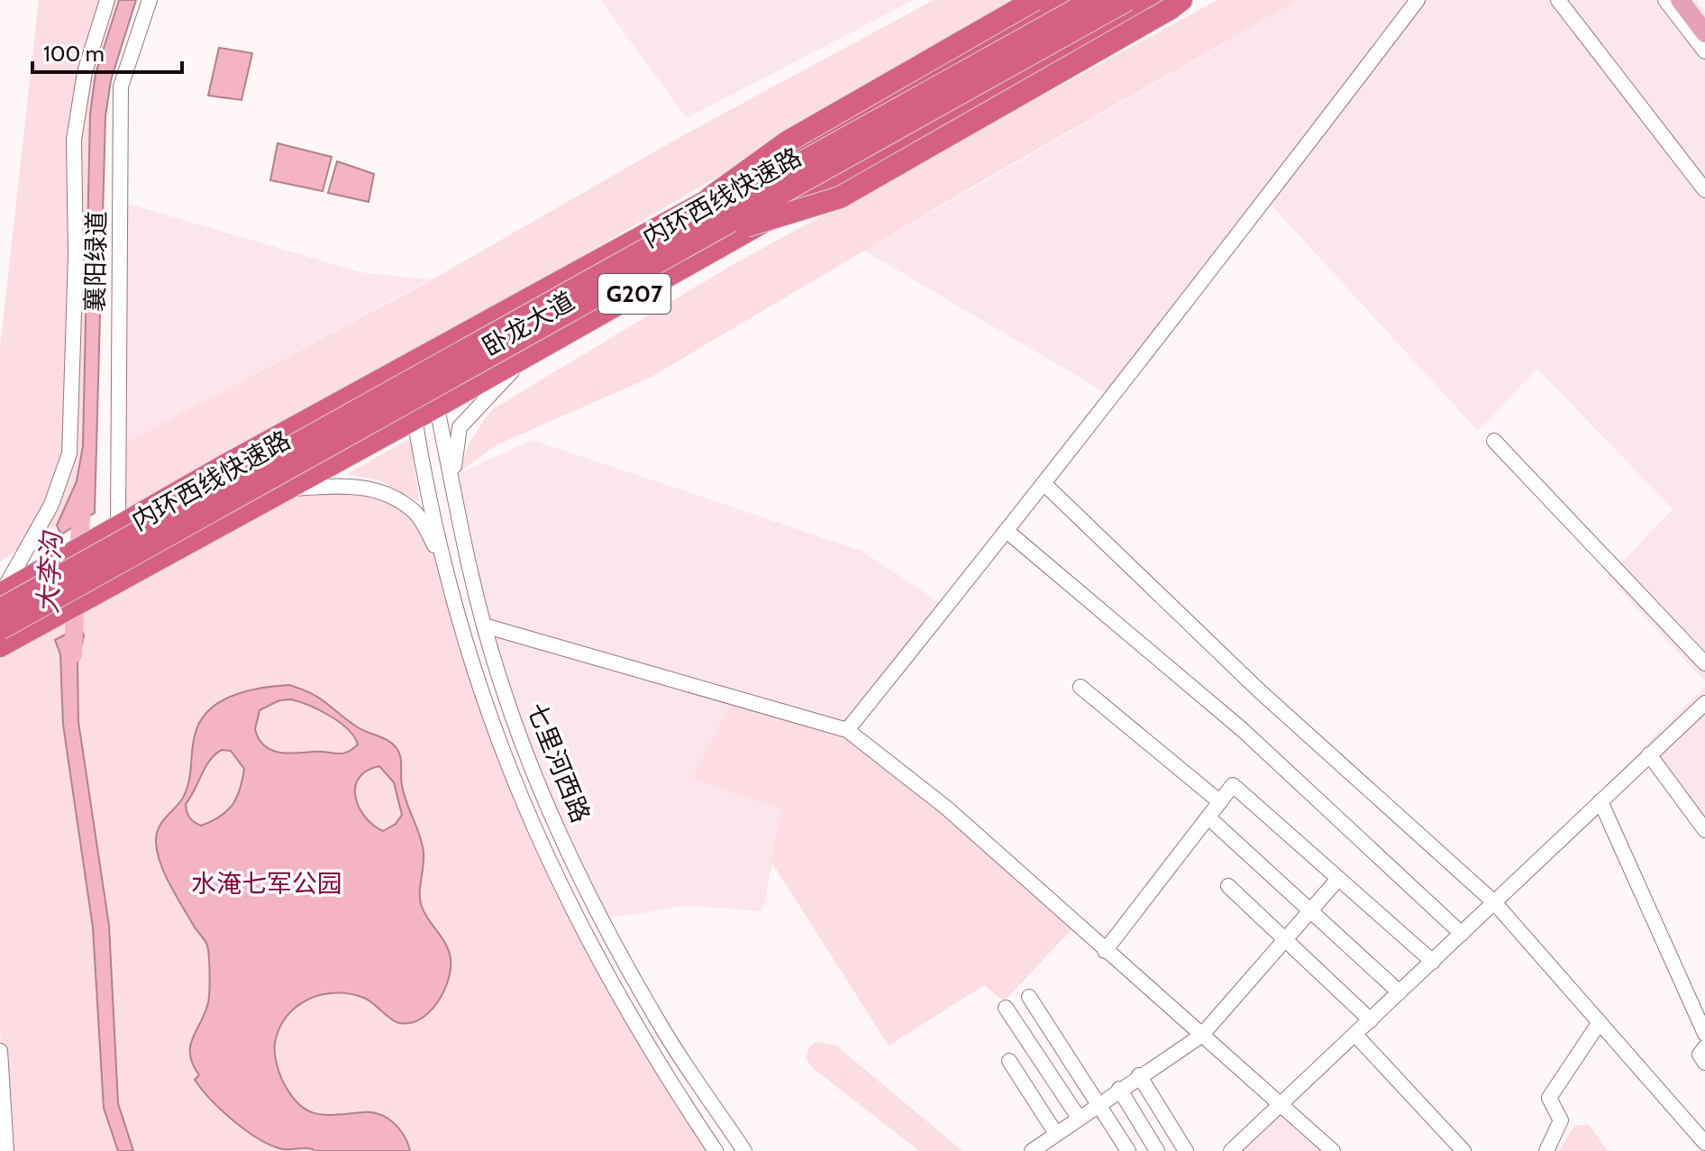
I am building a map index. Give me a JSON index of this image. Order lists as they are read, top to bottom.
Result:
{
  "streets": {
    "highway": ["内环西线快速路", "G207", "卧龙大道"],
    "street": ["襄阳绿道", "七里河西路"]
  },
  "crossings": [
    ["内环西线快速路", "卧龙大道"],
    ["襄阳绿道", "卧龙大道"],
    ["卧龙大道", "七里河西路"]
  ],
  "water": ["大李沟"],
  "parks": ["水淹七军公园"],
  "scale_bar": "100 m"
}
